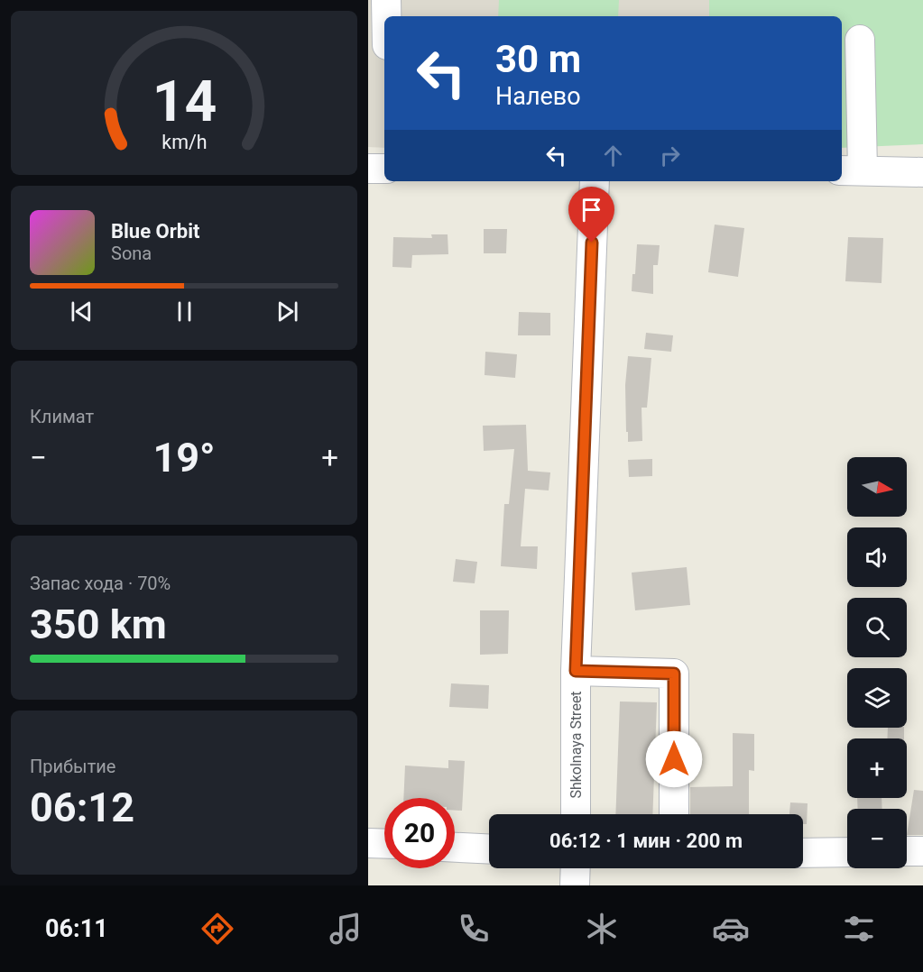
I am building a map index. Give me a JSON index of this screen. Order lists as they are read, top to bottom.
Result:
{
  "streets": {
    "street": ["Shkolnaya Street"]
  },
  "north": "right",
  "page": {
    "turn": ["30 m", "Налево"],
    "song": ["Blue Orbit", "Sona"],
    "tile": [
      "Климат",
      ["Запас хода · 70%", "350 km"],
      ["Прибытие", "06:12"]
    ],
    "heat": ["−", "19°", "+"],
    "map_buttons": ["+", "−"],
    "limit": "20",
    "trip": "06:12 · 1 мин · 200 m",
    "tabs": "06:11",
    "gauge": ["14", "km/h"]
  }
}
